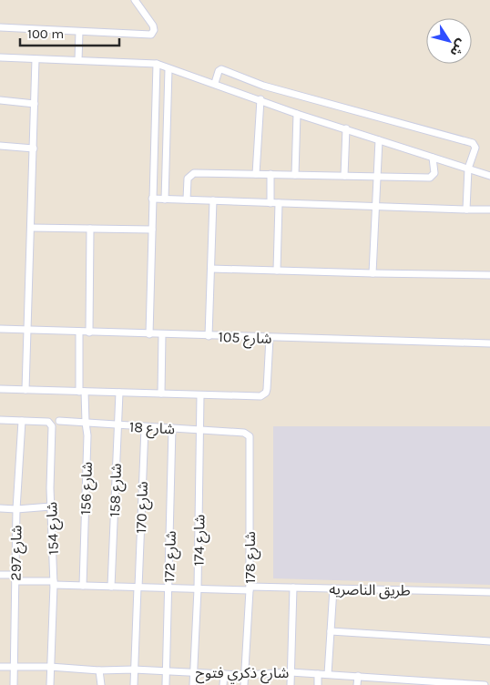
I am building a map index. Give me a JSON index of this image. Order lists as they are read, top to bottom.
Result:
{
  "streets": {
    "street": [
      "شارع 105",
      "شارع 18",
      "شارع 156",
      "شارع 158",
      "شارع 170",
      "شارع 154",
      "شارع 174",
      "شارع 297",
      "شارع 172",
      "شارع 178",
      "طريق الناصريه",
      "شارع ذكري فتوح"
    ]
  },
  "crossings": [
    ["شارع 105", "شارع 156"],
    ["شارع 18", "شارع 156"],
    ["شارع 18", "شارع 158"],
    ["شارع 18", "شارع 170"],
    ["شارع 18", "شارع 174"],
    ["شارع 18", "شارع 172"],
    ["شارع 18", "شارع 178"],
    ["شارع 156", "طريق الناصريه"],
    ["شارع 158", "طريق الناصريه"],
    ["شارع 170", "طريق الناصريه"],
    ["شارع 170", "شارع ذكري فتوح"],
    ["شارع 154", "شارع 297"],
    ["شارع 154", "طريق الناصريه"],
    ["شارع 154", "شارع ذكري فتوح"],
    ["شارع 174", "طريق الناصريه"],
    ["شارع 174", "شارع ذكري فتوح"],
    ["شارع 297", "طريق الناصريه"],
    ["شارع 297", "شارع ذكري فتوح"],
    ["شارع 172", "طريق الناصريه"],
    ["شارع 172", "شارع ذكري فتوح"],
    ["شارع 178", "طريق الناصريه"],
    ["شارع 178", "شارع ذكري فتوح"]
  ],
  "scale_bar": "100 m",
  "north": "bottom right"
}
